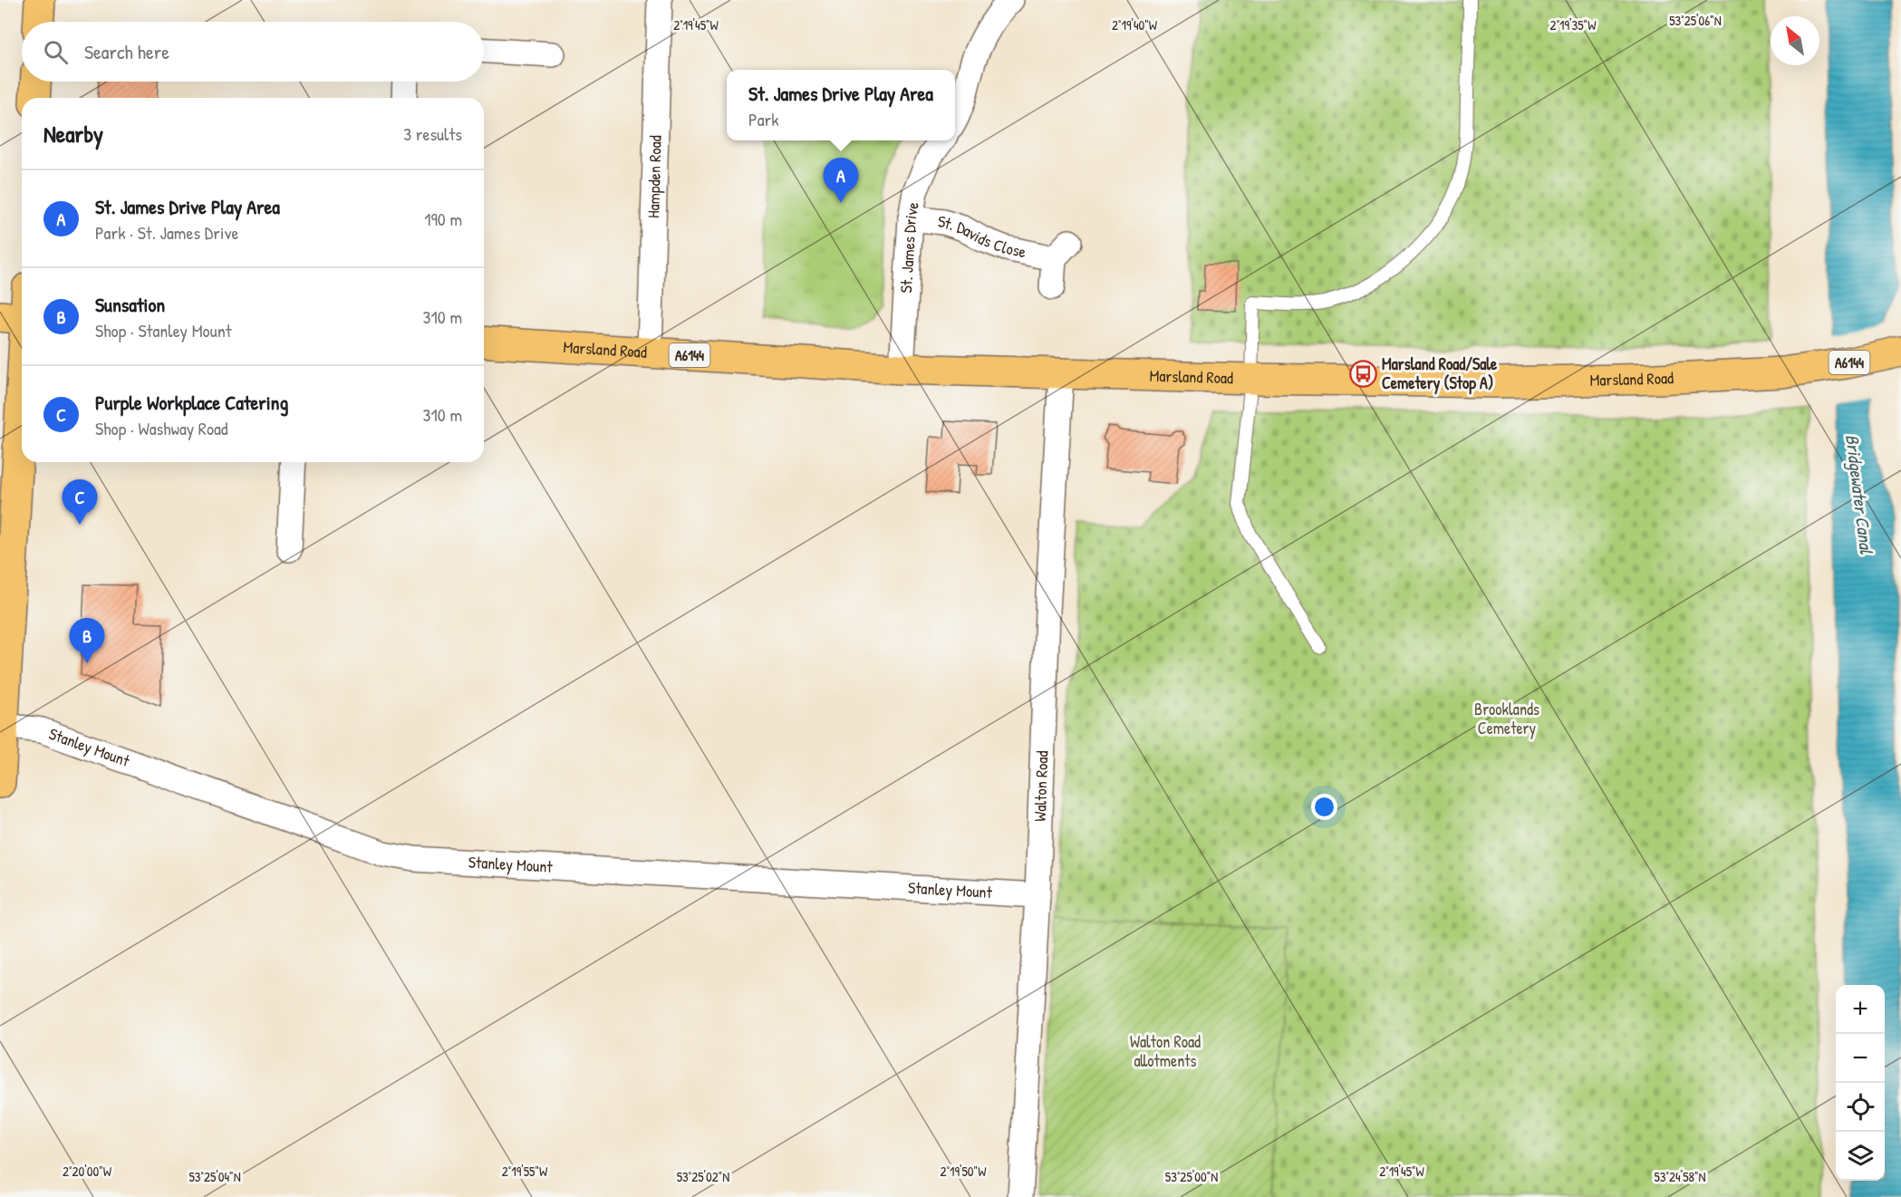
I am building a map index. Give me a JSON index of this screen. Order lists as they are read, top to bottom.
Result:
{
  "streets": {
    "main road": ["Marsland Road", "A6144"],
    "street": [
      "Hampden Road",
      "St. Davids Close",
      "St. James Drive",
      "Stanley Mount",
      "Walton Road"
    ]
  },
  "crossings": [
    ["Hampden Road", "Marsland Road"],
    ["St. Davids Close", "St. James Drive"],
    ["St. James Drive", "Marsland Road"],
    ["Marsland Road", "Walton Road"],
    ["Stanley Mount", "Walton Road"]
  ],
  "water": ["Bridgewater Canal"],
  "parks": ["Brooklands Cemetery", "Walton Road allotments"],
  "places": {
    "bus stop": ["Marsland Road/Sale Cemetery (Stop A)"]
  },
  "north": "top left",
  "page": {
    "search": "Search here",
    "popup": ["St. James Drive Play Area", "Park"],
    "heading": ["Nearby", "3 results"],
    "pins": ["A", "C", "B"],
    "list": [
      {
        "mark": "A",
        "name": "St. James Drive Play Area",
        "note": "Park · St. James Drive",
        "value": "190 m"
      },
      {
        "mark": "B",
        "name": "Sunsation",
        "note": "Shop · Stanley Mount",
        "value": "310 m"
      },
      {
        "mark": "C",
        "name": "Purple Workplace Catering",
        "note": "Shop · Washway Road",
        "value": "310 m"
      }
    ],
    "map_buttons": ["+", "−"]
  },
  "coordinates": [
    "53°25'06\"N",
    "2°19'45\"W",
    "2°19'40\"W",
    "2°19'35\"W",
    "2°20'00\"W",
    "2°19'55\"W",
    "2°19'50\"W",
    "53°25'04\"N",
    "53°25'02\"N",
    "53°25'00\"N",
    "53°24'58\"N"
  ]
}
